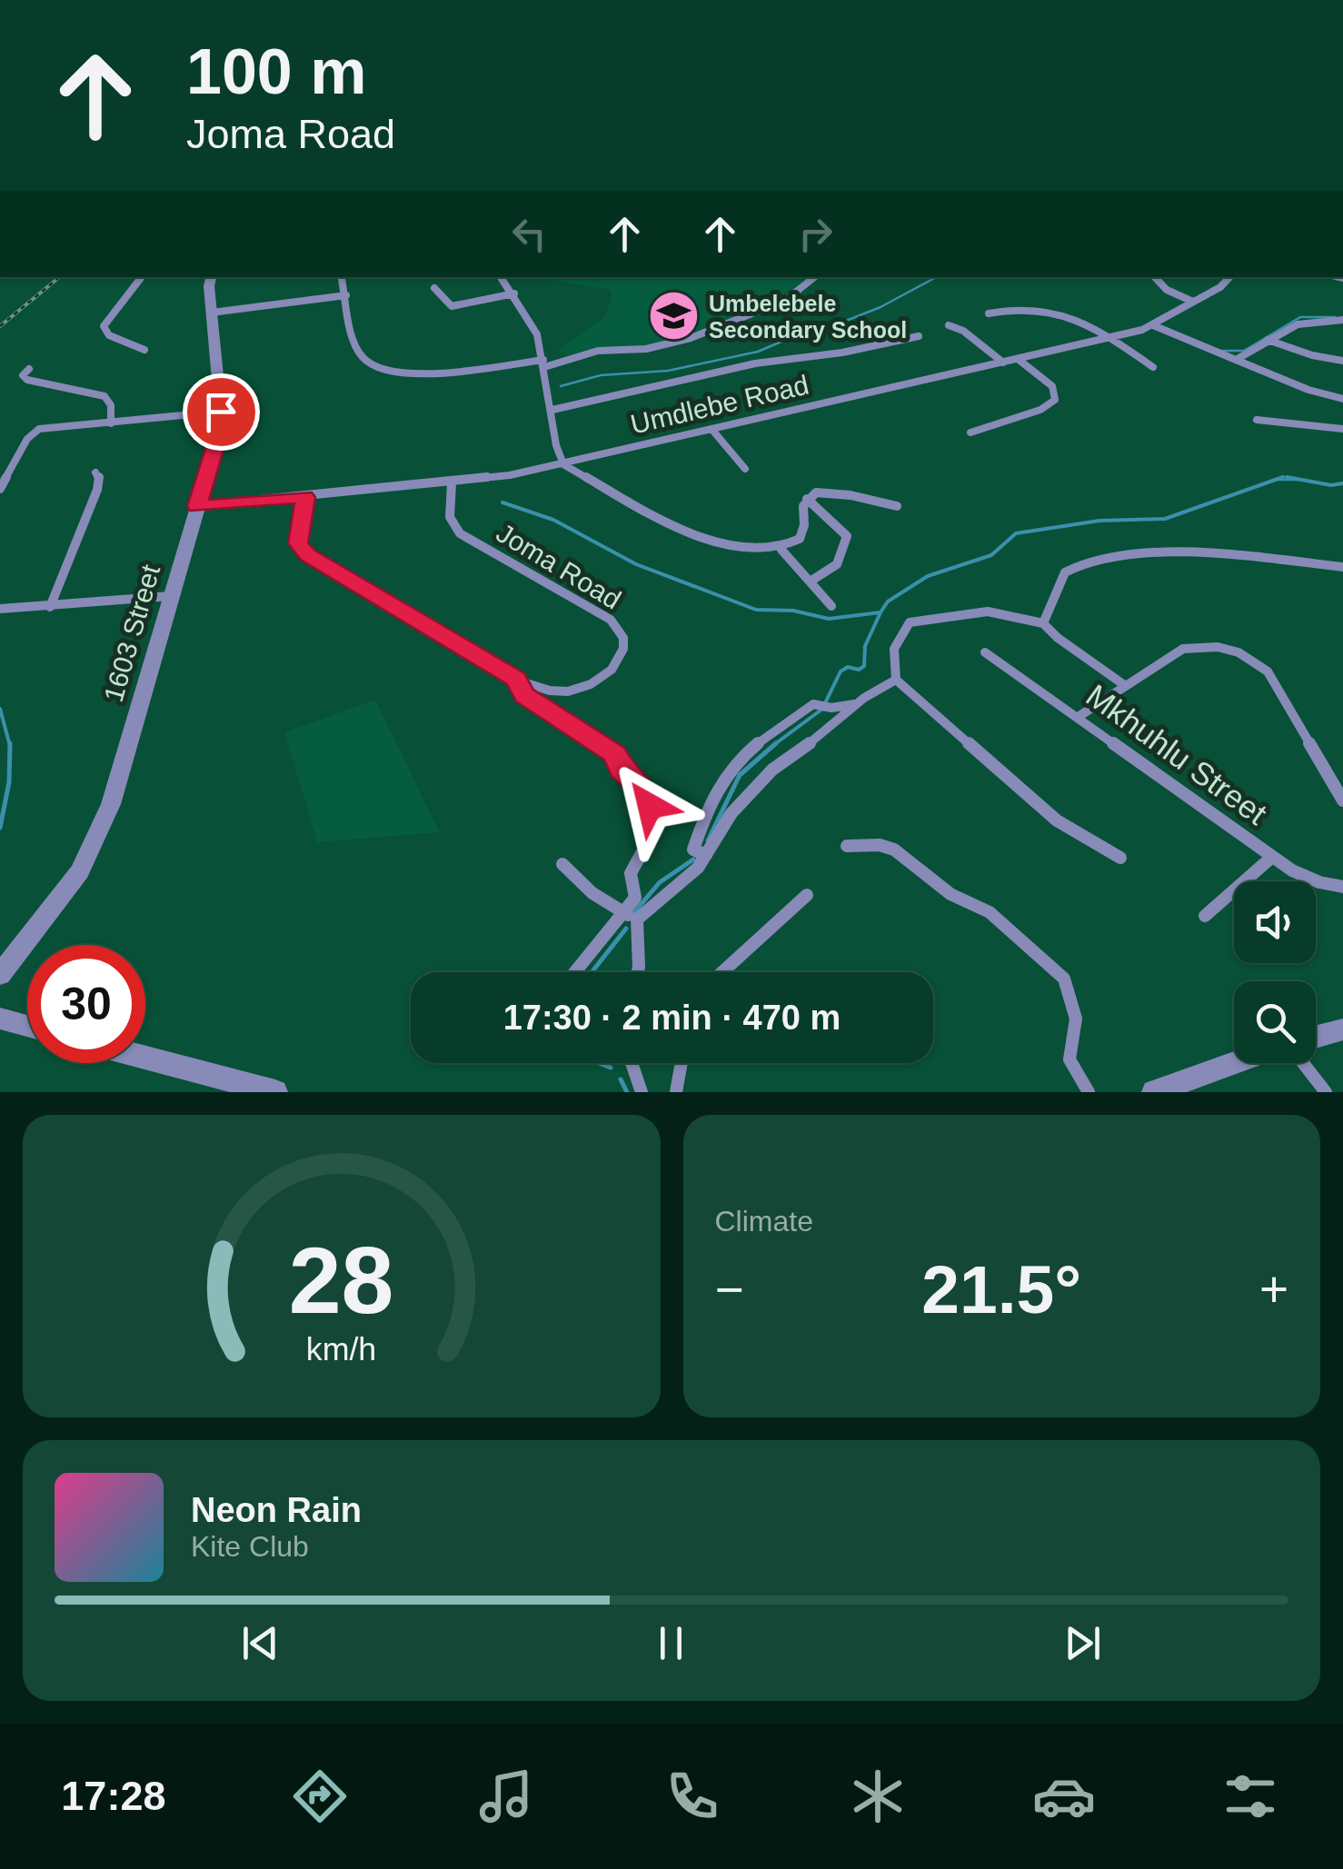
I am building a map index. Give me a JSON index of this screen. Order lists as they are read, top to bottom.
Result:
{
  "streets": {
    "street": [
      "Umdlebe Road",
      "Joma Road",
      "1603 Street",
      "Mkhuhlu Street"
    ]
  },
  "crossings": [
    ["Umdlebe Road", "Joma Road"],
    ["Umdlebe Road", "1603 Street"]
  ],
  "places": {
    "school or university": ["Umbelebele Secondary School"]
  },
  "page": {
    "turn": ["100 m", "Joma Road"],
    "limit": "30",
    "trip": "17:30 · 2 min · 470 m",
    "tile": "Climate",
    "heat": ["−", "21.5°", "+"],
    "song": ["Neon Rain", "Kite Club"],
    "tabs": "17:28",
    "gauge": ["28", "km/h"]
  }
}
